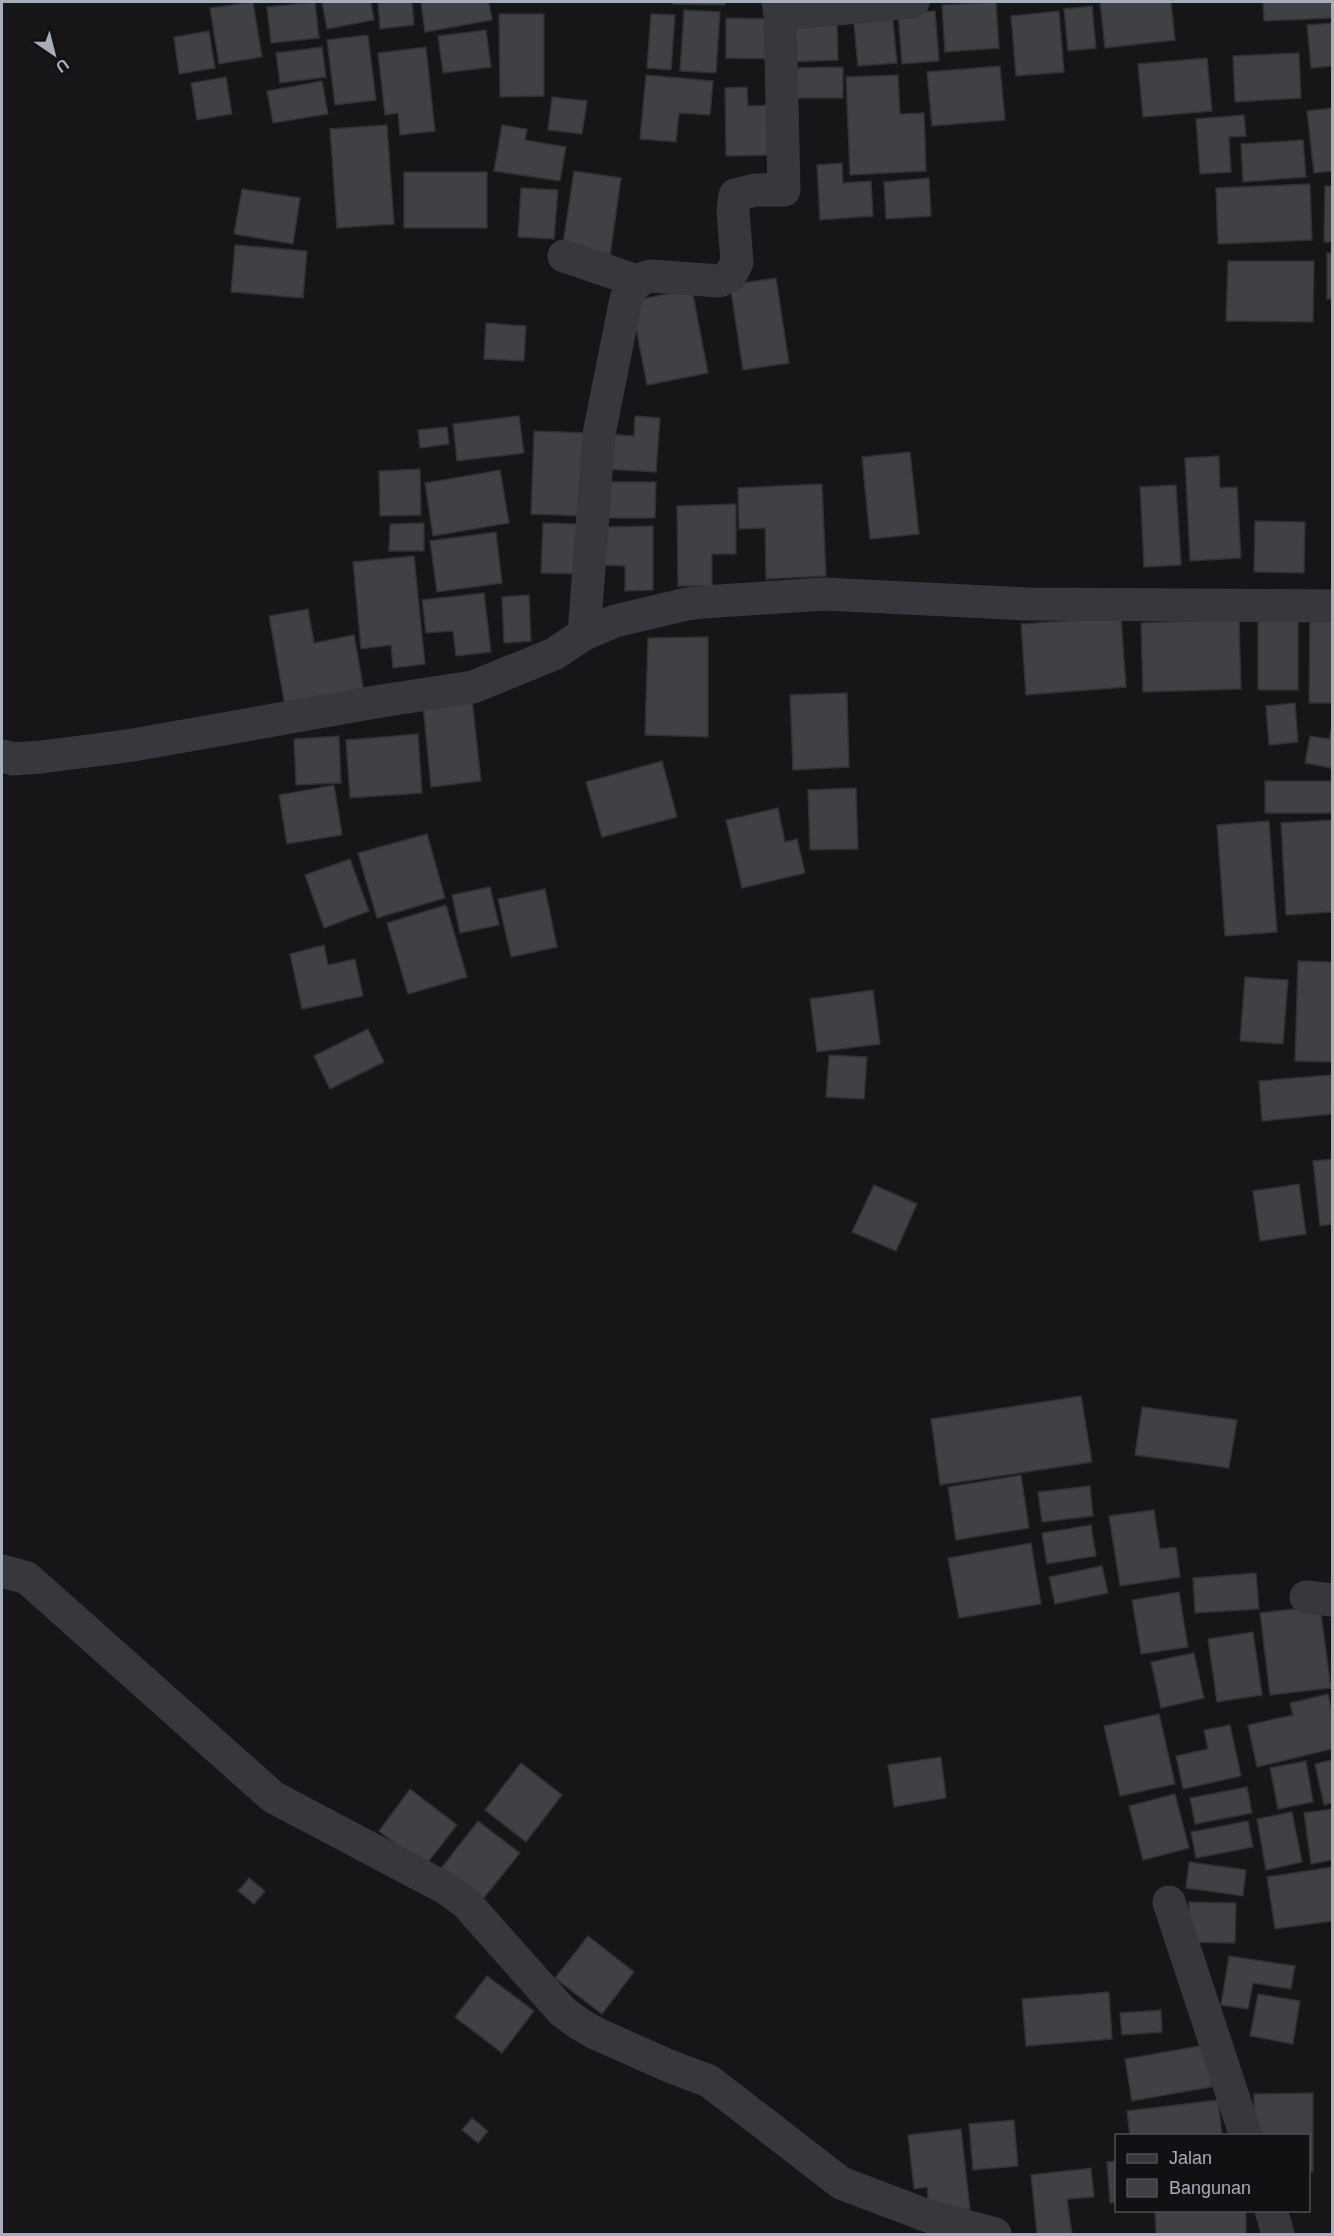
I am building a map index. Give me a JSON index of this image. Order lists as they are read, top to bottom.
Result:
{
  "legend": ["Jalan", "Bangunan"],
  "north": "bottom right"
}
